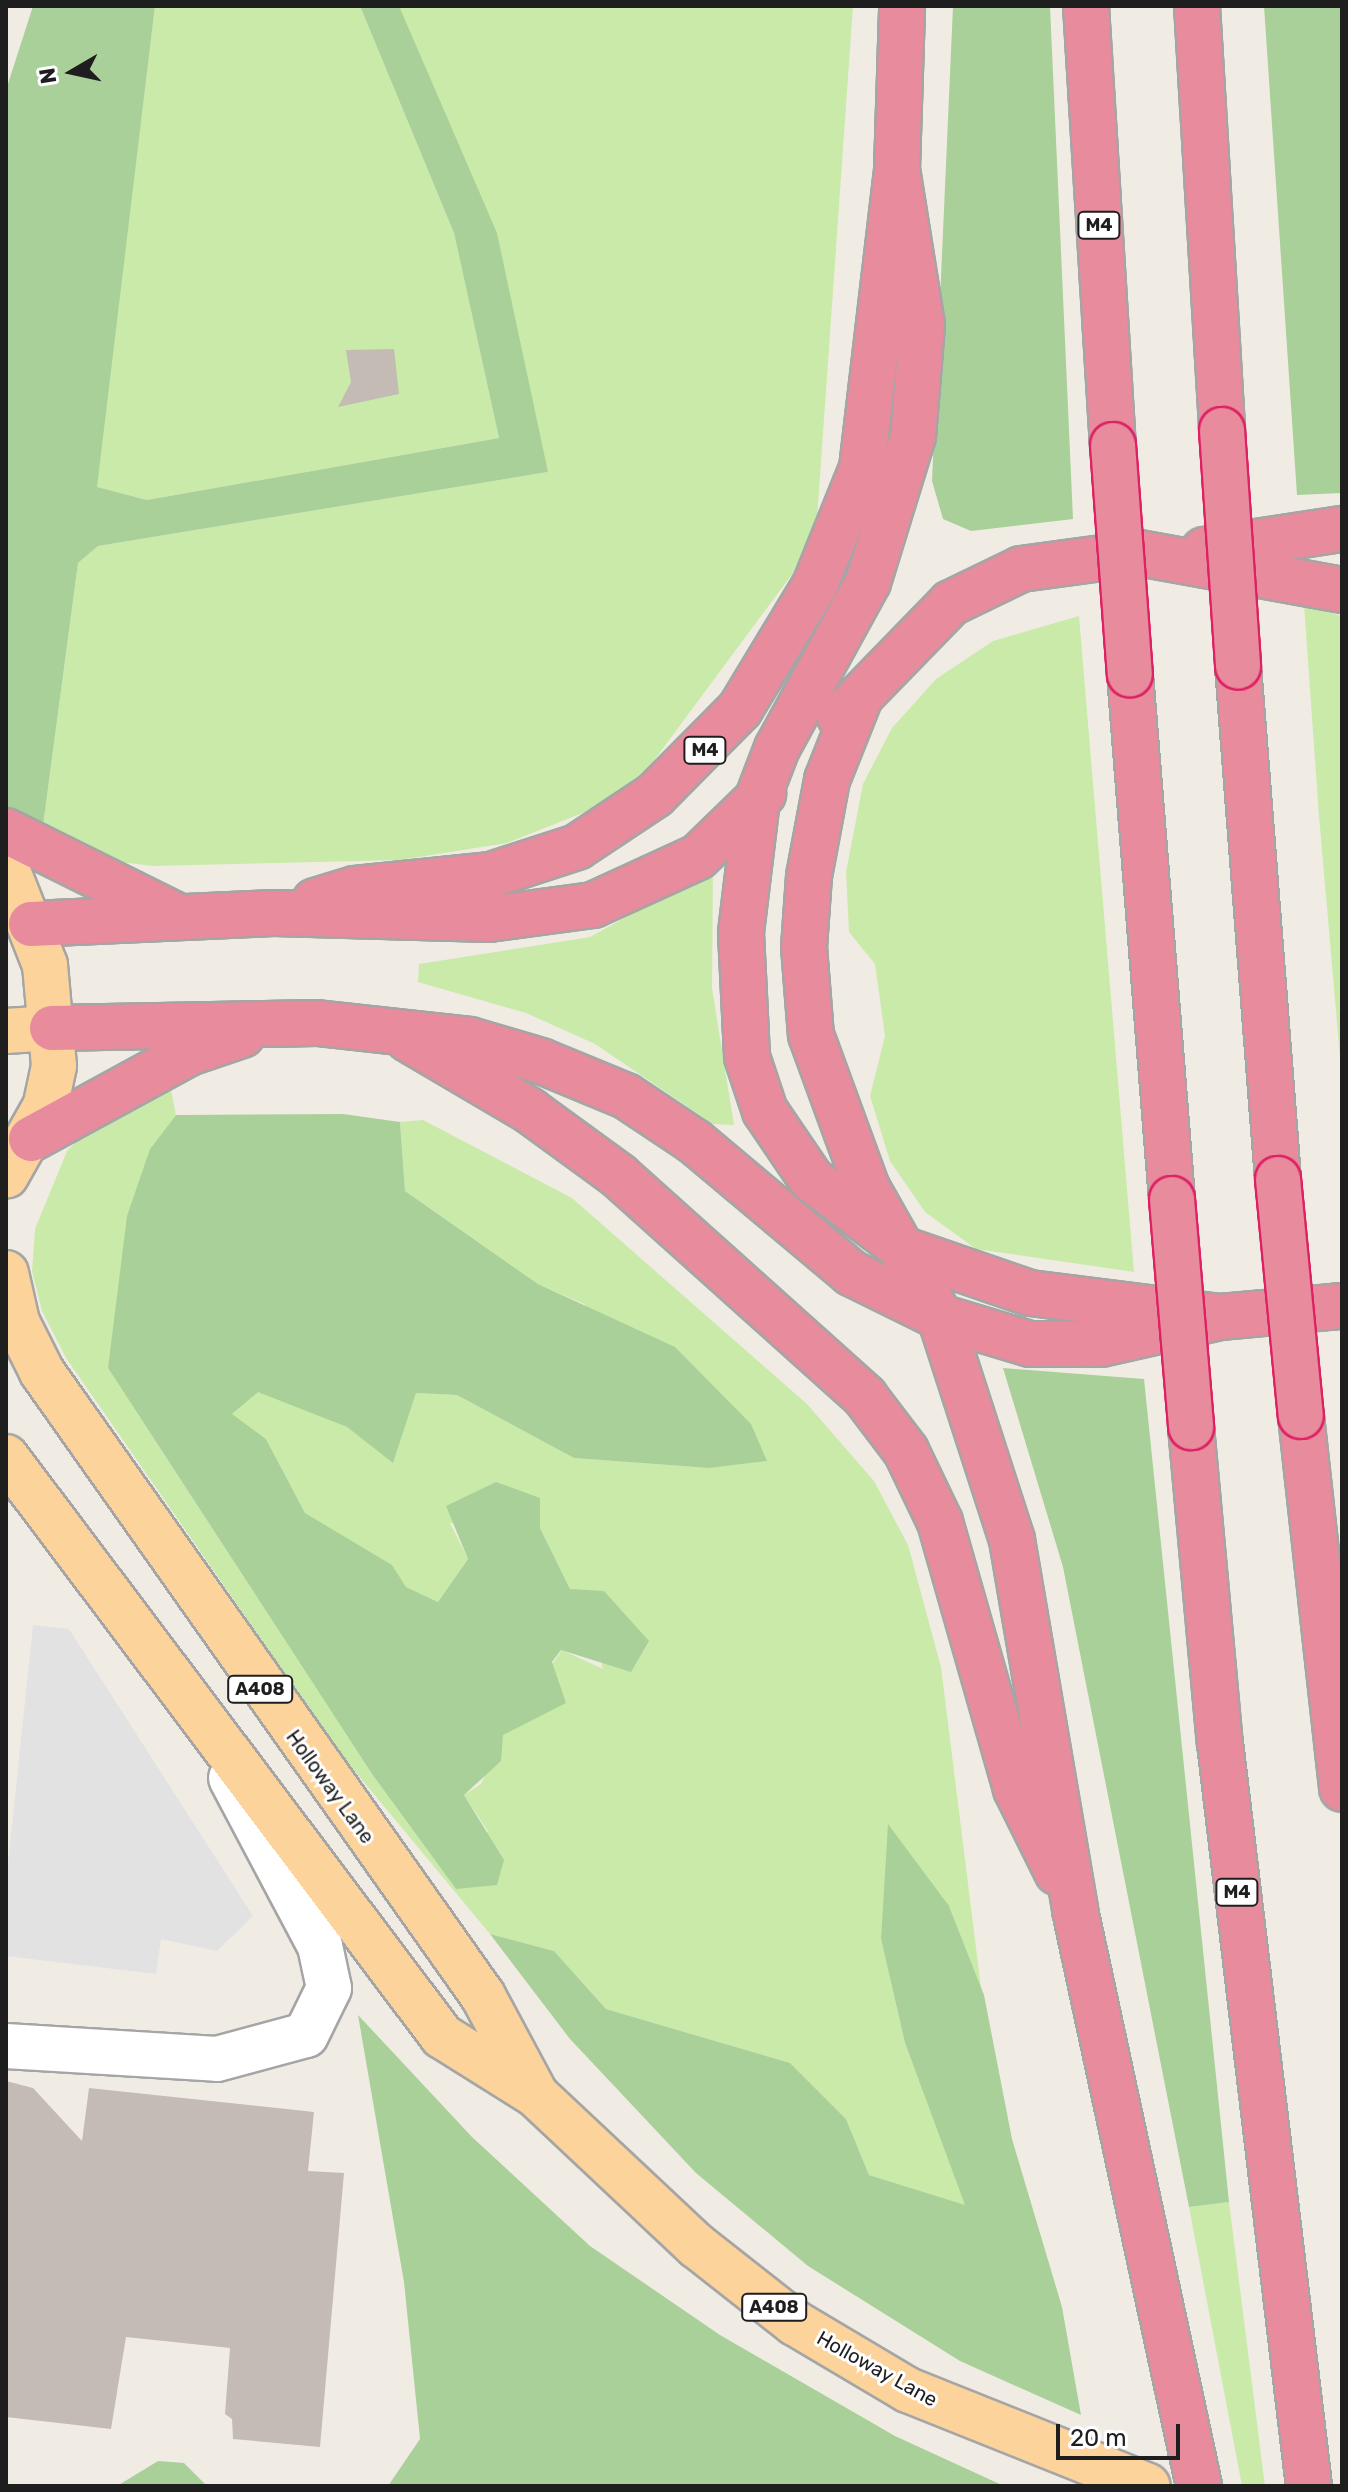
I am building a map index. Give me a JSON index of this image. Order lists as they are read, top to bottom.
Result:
{
  "streets": {
    "highway": ["M4"],
    "main road": ["A408", "Holloway Lane"]
  },
  "scale_bar": "20 m",
  "north": "left"
}
